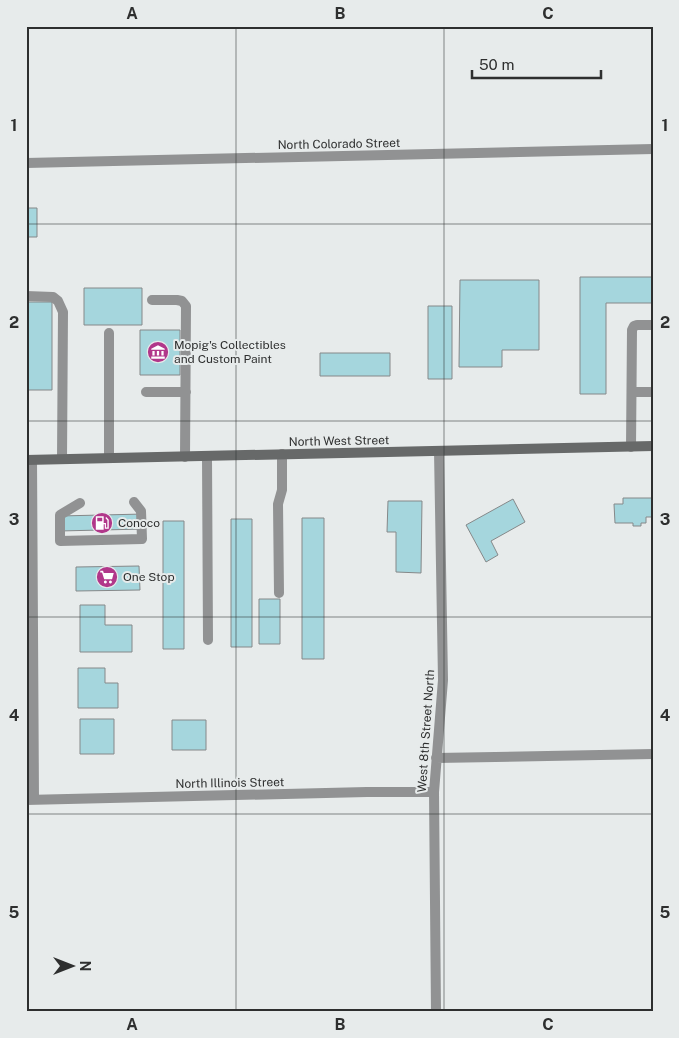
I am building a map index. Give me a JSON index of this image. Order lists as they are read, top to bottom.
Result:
{
  "streets": {
    "main road": ["North West Street"],
    "street": ["North Colorado Street", "West 8th Street North", "North Illinois Street"]
  },
  "crossings": [
    ["North West Street", "West 8th Street North"],
    ["West 8th Street North", "North Illinois Street"]
  ],
  "places": {
    "museum": ["Mopig's Collectibles and Custom Paint"],
    "fuel station": ["Conoco"],
    "supermarket": ["One Stop"]
  },
  "scale_bar": "50 m",
  "north": "right",
  "grid": {
    "columns": ["A", "B", "C"],
    "rows": [
      "1",
      "2",
      "3",
      "4",
      "5"
    ]
  }
}
